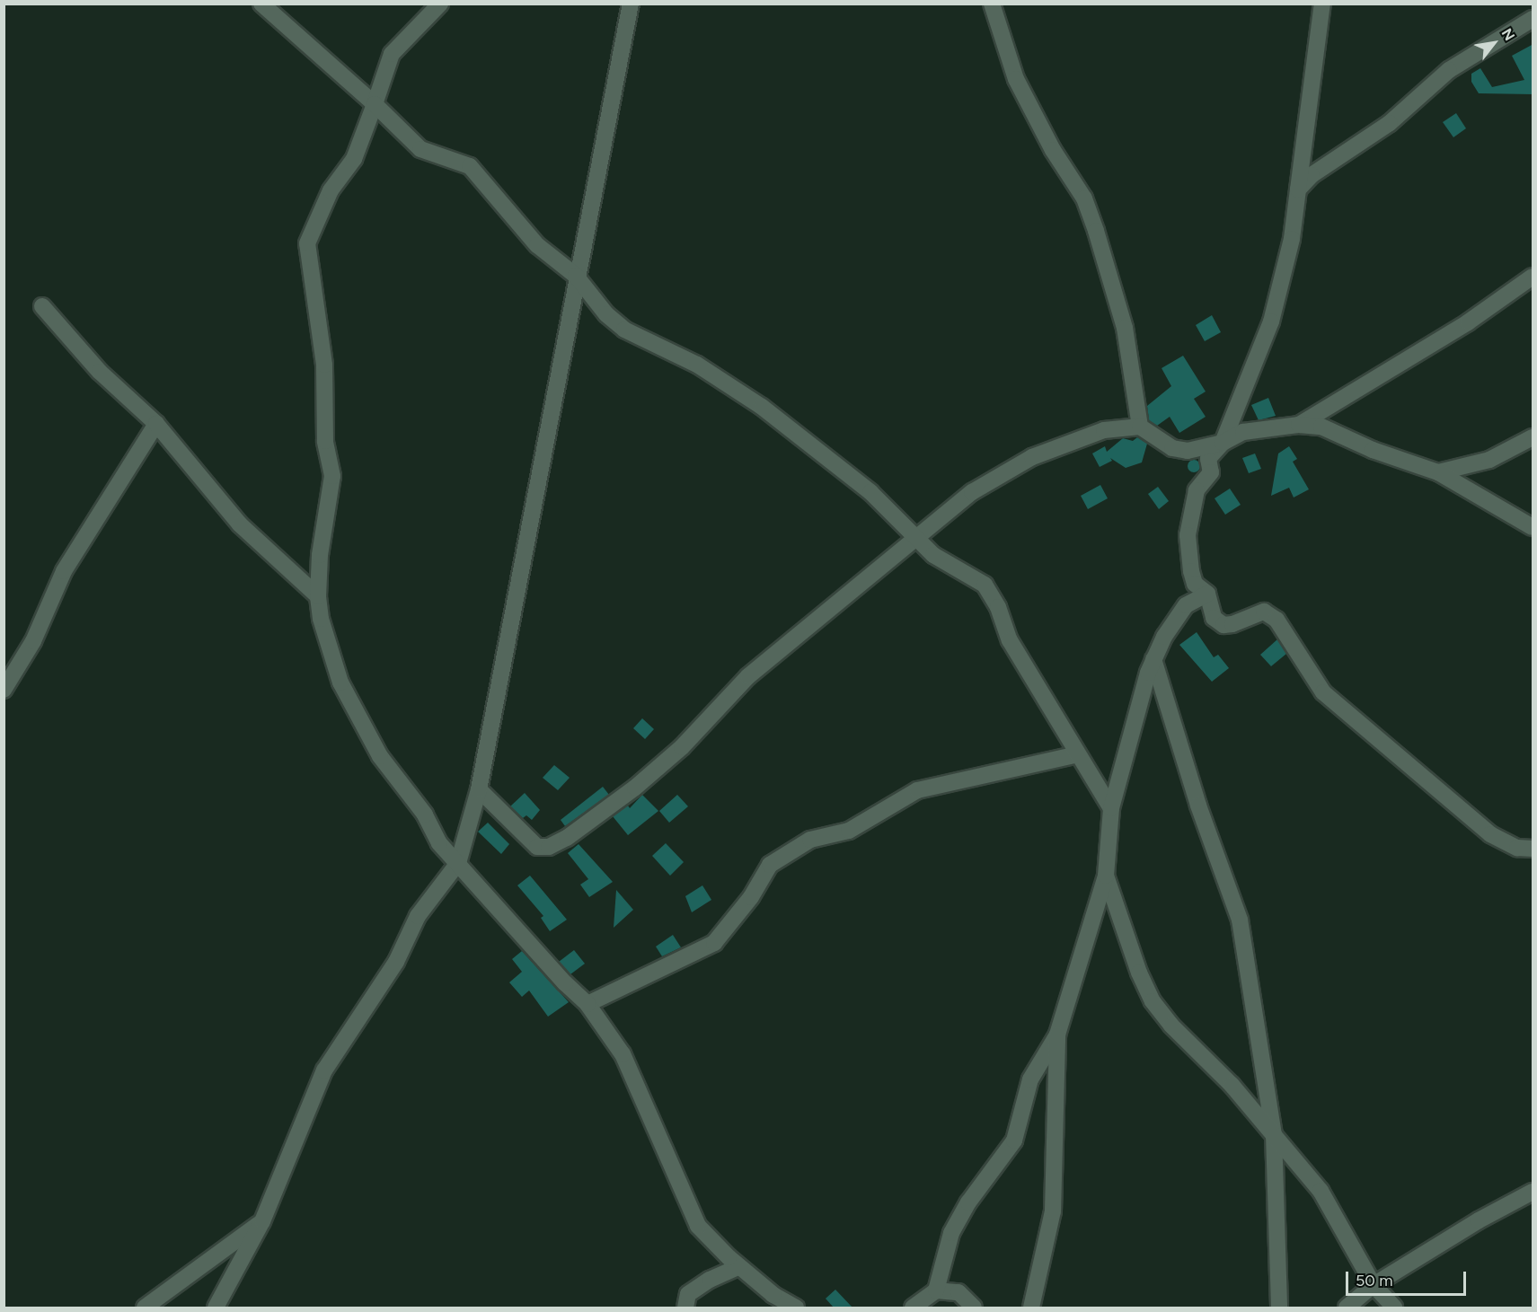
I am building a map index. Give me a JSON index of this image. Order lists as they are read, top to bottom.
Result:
{
  "scale_bar": "50 m",
  "north": "top right"
}
